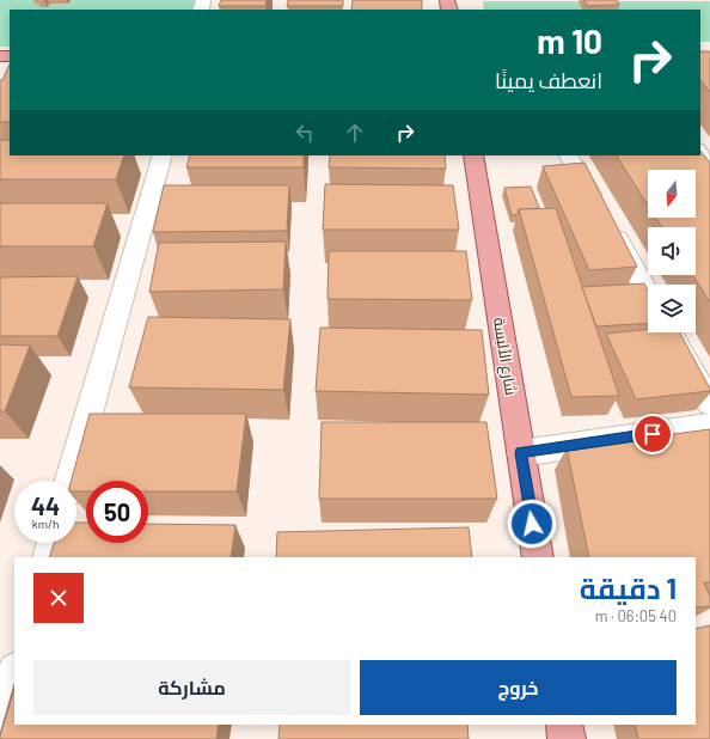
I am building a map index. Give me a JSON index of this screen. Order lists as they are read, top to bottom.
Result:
{
  "streets": {
    "main road": ["شارع الألبسة"]
  },
  "north": "bottom",
  "page": {
    "turn": ["10 m", "انعطف يمينًا"],
    "speed": "44 km/h",
    "limit": "50",
    "heading": ["1 دقيقة", "40 m · 06:05"],
    "buttons": ["خروج", "مشاركة"]
  }
}
